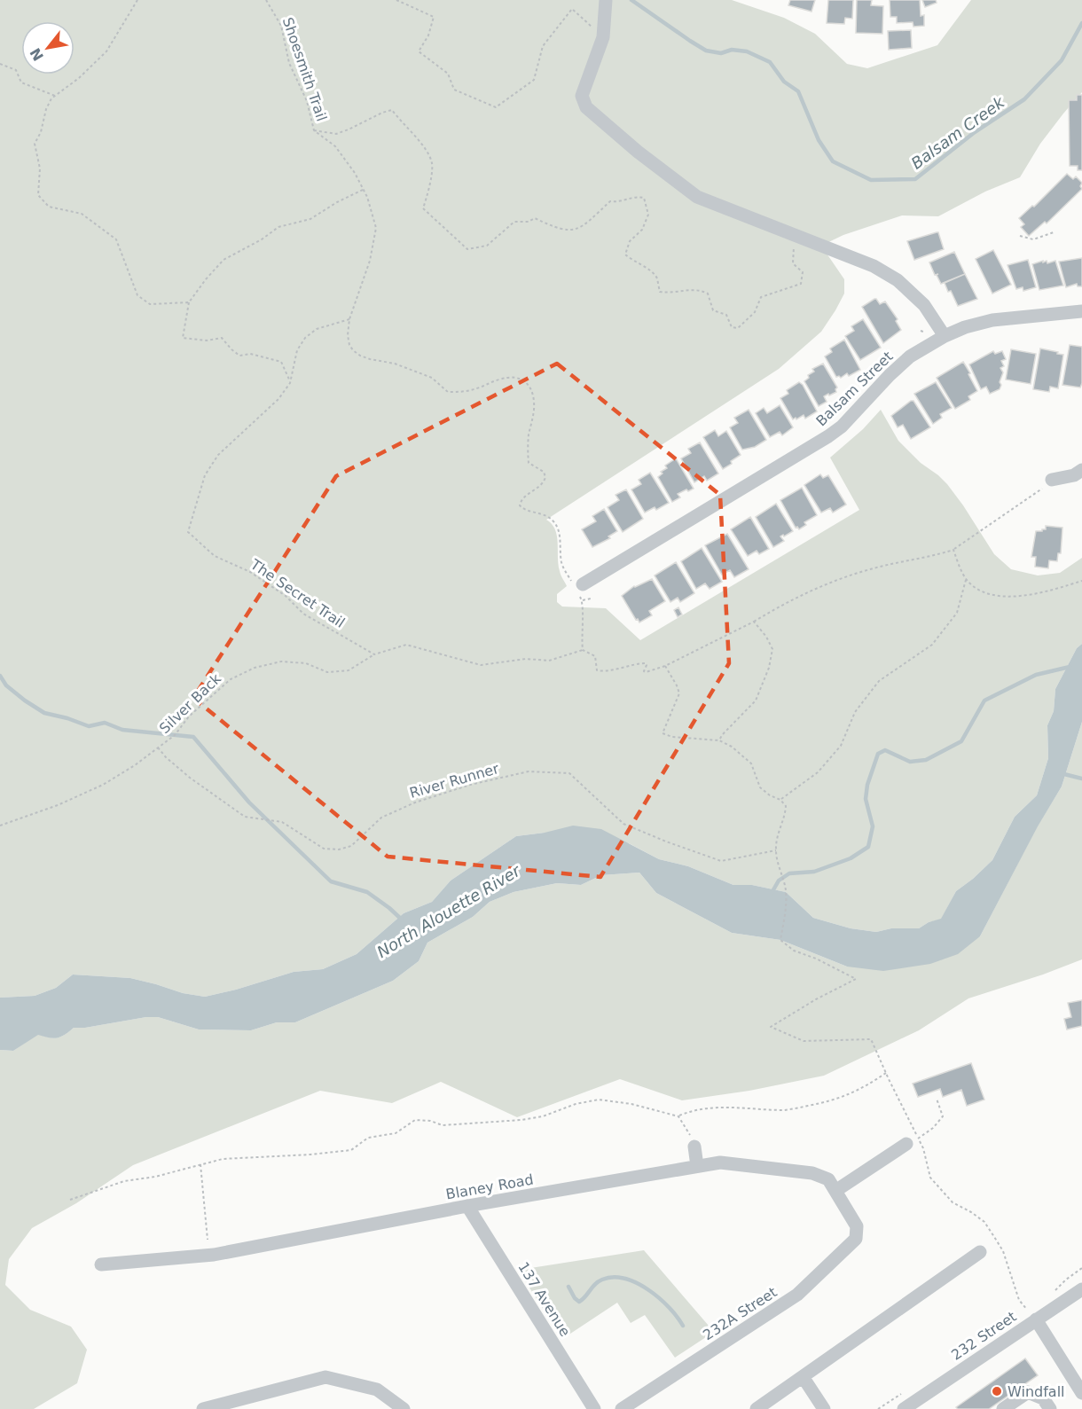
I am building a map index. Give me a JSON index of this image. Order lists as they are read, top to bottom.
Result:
{
  "streets": {
    "street": [
      "Balsam Street",
      "Blaney Road",
      "137 Avenue",
      "232A Street",
      "232 Street"
    ],
    "path": [
      "Shoesmith Trail",
      "The Secret Trail",
      "Silver Back",
      "River Runner"
    ]
  },
  "crossings": [
    ["Shoesmith Trail", "Balsam Street"],
    ["Shoesmith Trail", "The Secret Trail"],
    ["The Secret Trail", "Silver Back"],
    ["Silver Back", "River Runner"],
    ["Blaney Road", "137 Avenue"],
    ["Blaney Road", "232A Street"]
  ],
  "water": ["Balsam Creek", "North Alouette River"],
  "places": ["Windfall"],
  "north": "bottom left"
}
